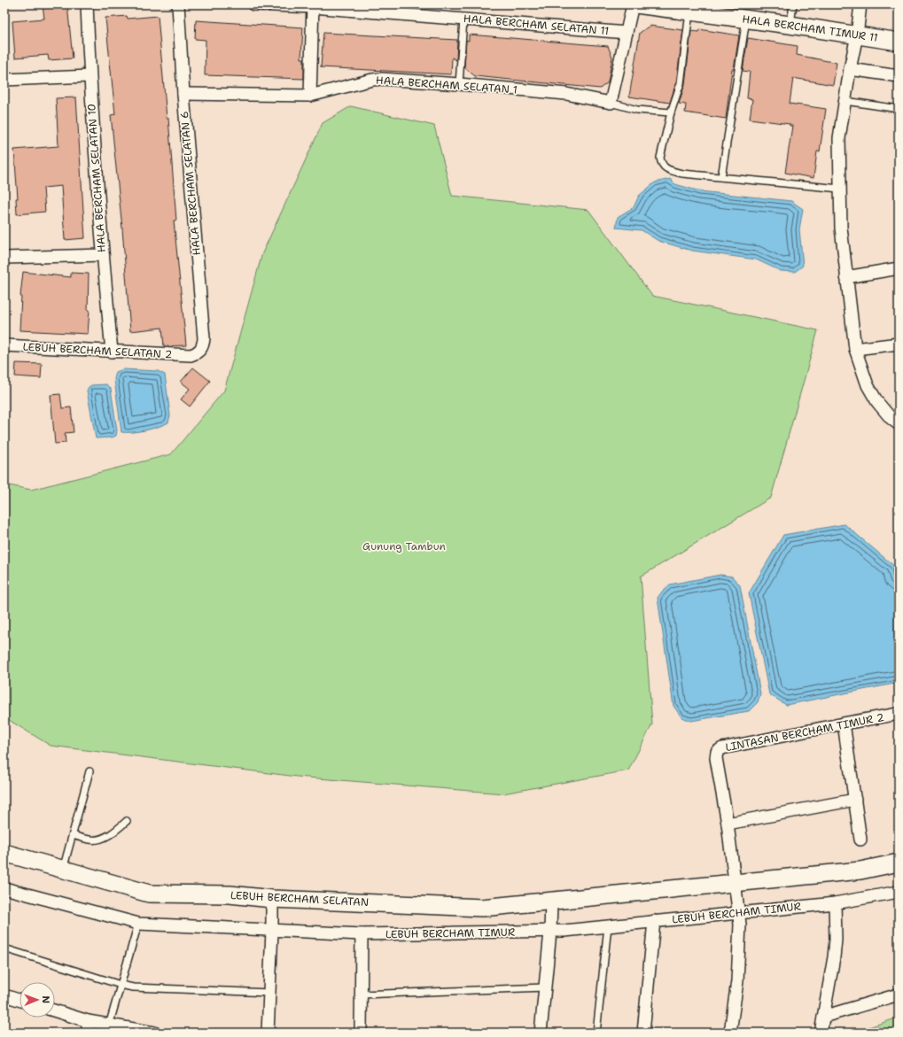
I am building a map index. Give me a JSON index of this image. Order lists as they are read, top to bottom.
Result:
{
  "streets": {
    "street": [
      "HALA BERCHAM SELATAN 11",
      "HALA BERCHAM TIMUR 11",
      "HALA BERCHAM SELATAN 1",
      "HALA BERCHAM SELATAN 10",
      "HALA BERCHAM SELATAN 6",
      "LEBUH BERCHAM SELATAN 2",
      "LINTASAN BERCHAM TIMUR 2",
      "LEBUH BERCHAM SELATAN",
      "LEBUH BERCHAM TIMUR"
    ]
  },
  "crossings": [
    ["HALA BERCHAM SELATAN 1", "HALA BERCHAM SELATAN 6"],
    ["HALA BERCHAM SELATAN 10", "LEBUH BERCHAM SELATAN 2"],
    ["HALA BERCHAM SELATAN 6", "LEBUH BERCHAM SELATAN 2"],
    ["LINTASAN BERCHAM TIMUR 2", "LEBUH BERCHAM SELATAN"],
    ["LINTASAN BERCHAM TIMUR 2", "LEBUH BERCHAM TIMUR"]
  ],
  "parks": ["Gunung Tambun"],
  "north": "right"
}
